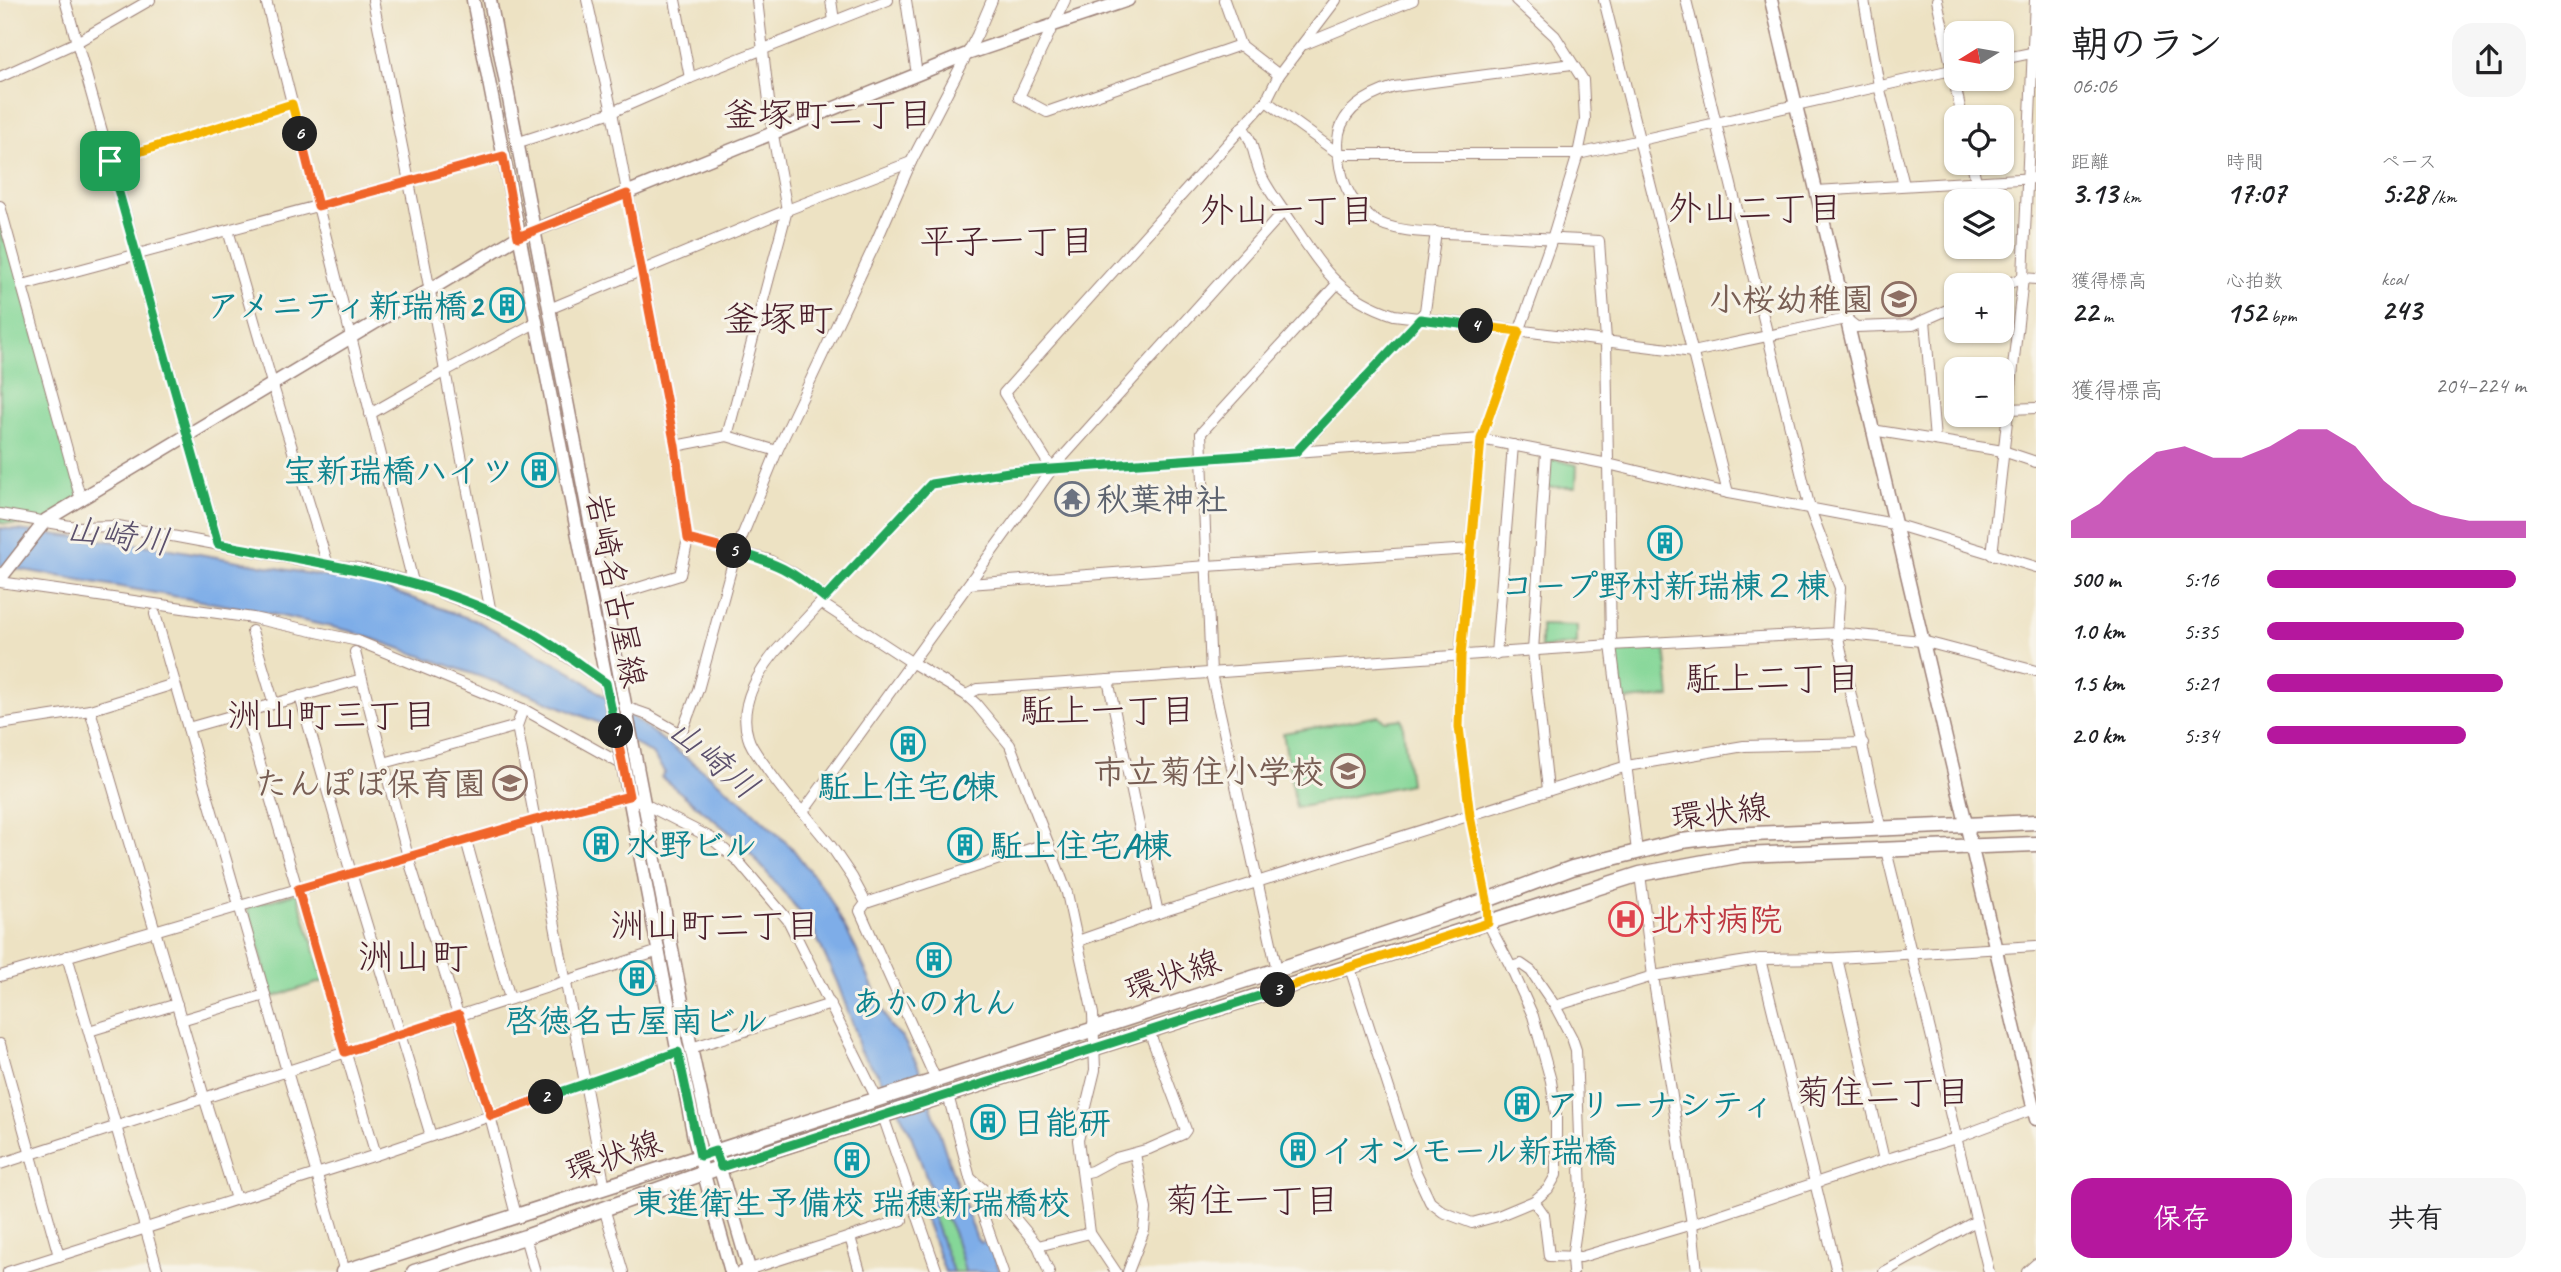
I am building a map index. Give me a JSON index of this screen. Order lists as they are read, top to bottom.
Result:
{
  "streets": {
    "main road": ["岩崎名古屋線", "環状線"]
  },
  "crossings": [
    ["岩崎名古屋線", "環状線"]
  ],
  "districts": [
    "釜塚町二丁目",
    "外山二丁目",
    "外山一丁目",
    "平子一丁目",
    "釜塚町",
    "駈上二丁目",
    "駈上一丁目",
    "洲山町三丁目",
    "洲山町二丁目",
    "洲山町",
    "菊住二丁目",
    "菊住一丁目"
  ],
  "water": ["山崎川"],
  "places": {
    "school or university": ["小桜幼稚園", "市立菊住小学校", "たんぽぽ保育園"],
    "building": [
      "アメニティ新瑞橋2",
      "宝新瑞橋ハイツ",
      "コープ野村新瑞棟２棟",
      "駈上住宅C棟",
      "水野ビル",
      "駈上住宅A棟",
      "あかのれん",
      "啓徳名古屋南ビル",
      "アリーナシティ",
      "日能研",
      "イオンモール新瑞橋",
      "東進衛生予備校 瑞穂新瑞橋校"
    ],
    "temple": ["秋葉神社"],
    "hospital": ["北村病院"]
  },
  "north": "left",
  "page": {
    "heading": ["朝のラン", "06:06"],
    "map_buttons": ["+", "−"],
    "pins": [
      "6",
      "4",
      "5",
      "1",
      "3",
      "2"
    ],
    "stats": [
      ["距離", "3.13 km"],
      ["時間", "17:07"],
      ["ペース", "5:28 /km"],
      ["獲得標高", "22 m"],
      ["心拍数", "152 bpm"],
      ["kcal", "243"]
    ],
    "chart": ["獲得標高", "204–224 m"],
    "list": [
      {
        "name": "500 m",
        "note": "5:16"
      },
      {
        "name": "1.0 km",
        "note": "5:35"
      },
      {
        "name": "1.5 km",
        "note": "5:21"
      },
      {
        "name": "2.0 km",
        "note": "5:34"
      }
    ],
    "buttons": ["保存", "共有"]
  }
}
